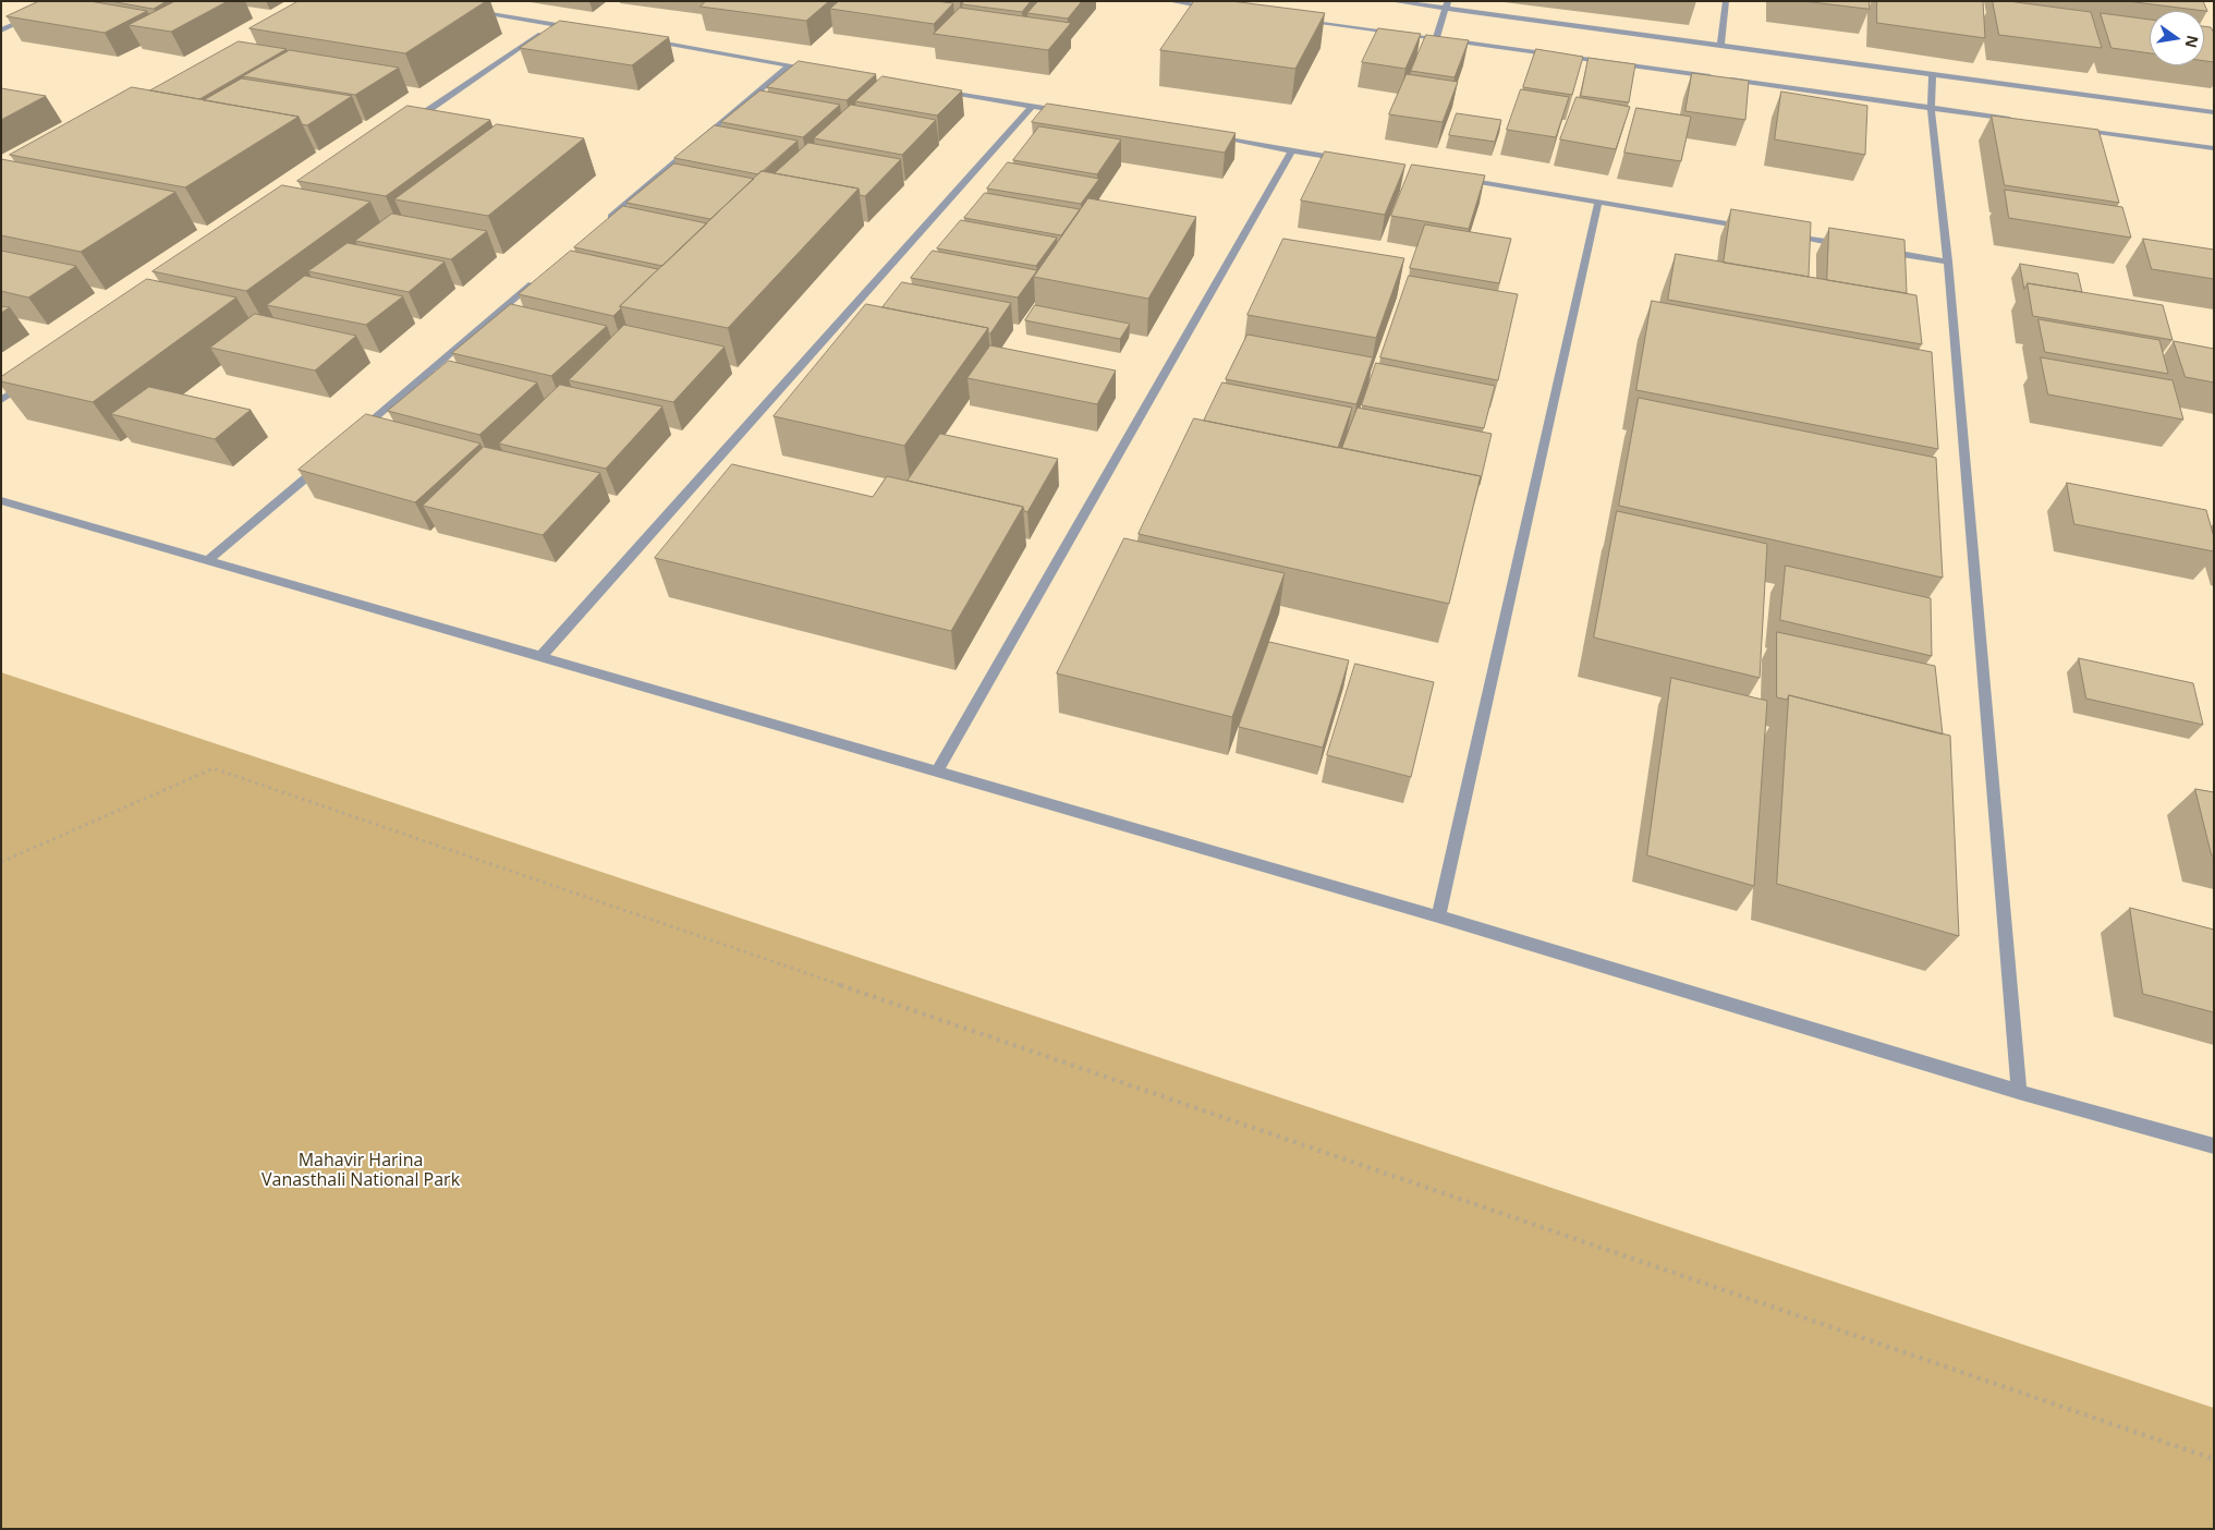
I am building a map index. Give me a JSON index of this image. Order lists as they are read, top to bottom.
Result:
{
  "parks": ["Mahavir Harina Vanasthali National Park"],
  "north": "right"
}
